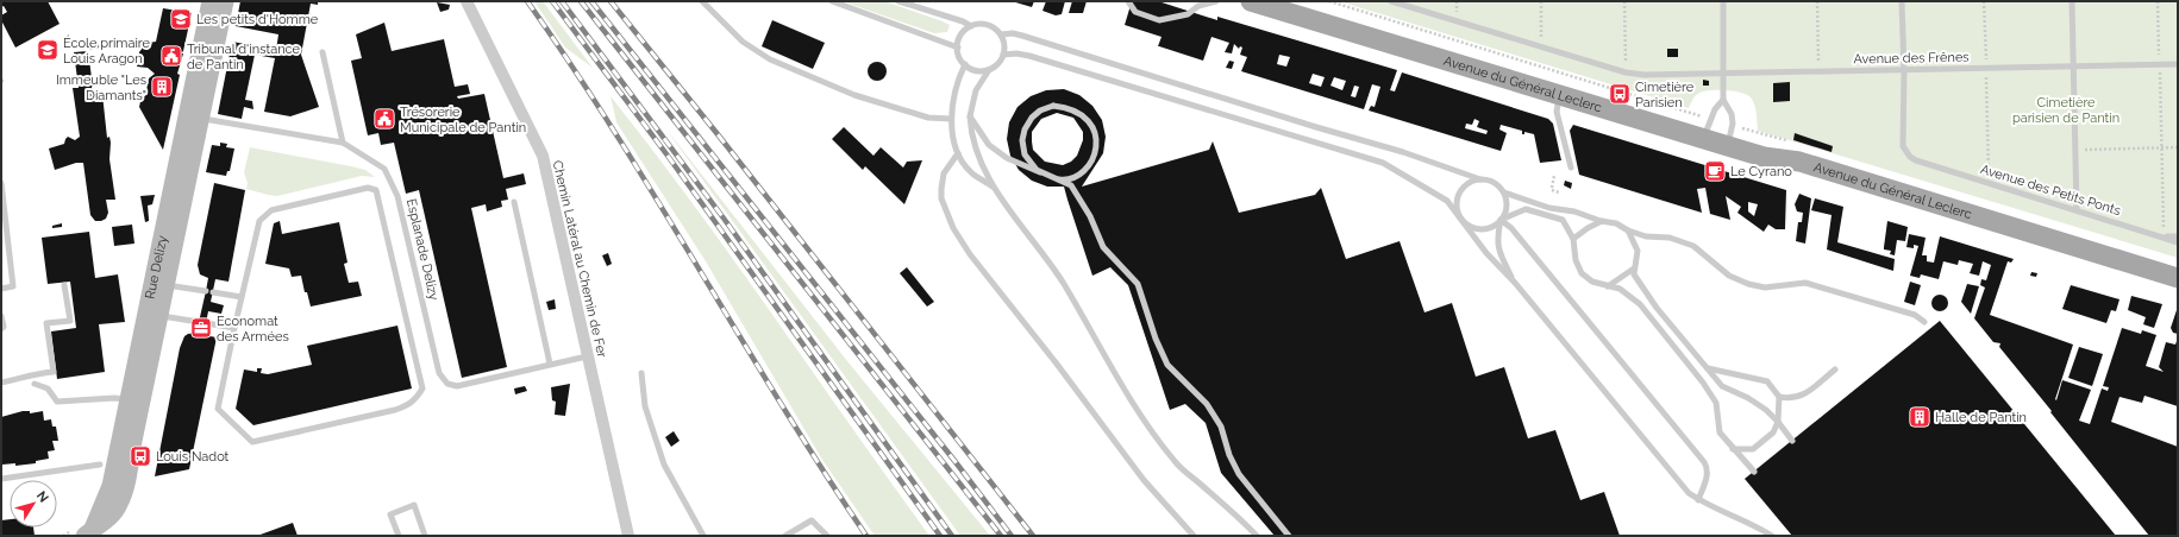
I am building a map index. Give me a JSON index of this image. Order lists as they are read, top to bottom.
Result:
{
  "streets": {
    "main road": ["Avenue du Général Leclerc", "Rue Delizy"],
    "street": ["Chemin Latéral au Chemin de Fer"],
    "lane": ["Avenue des Frênes", "Avenue des Petits Ponts", "Esplanade Delizy"]
  },
  "crossings": [
    ["Avenue des Frênes", "Avenue des Petits Ponts"],
    ["Esplanade Delizy", "Chemin Latéral au Chemin de Fer"],
    ["Esplanade Delizy", "Rue Delizy"]
  ],
  "parks": ["Cimetière parisien de Pantin"],
  "places": {
    "school or university": ["Les petits d'Homme", "École primaire Louis Aragon"],
    "public building": ["Tribunal d'instance de Pantin", "Trésorerie Municipale de Pantin"],
    "building": ["Immeuble \"Les Diamants\"", "Halle de Pantin"],
    "bus stop": ["Cimetière Parisien", "Louis Nadot"],
    "cafe": ["Le Cyrano"],
    "office": ["Economat des Armées"]
  },
  "north": "top right"
}
